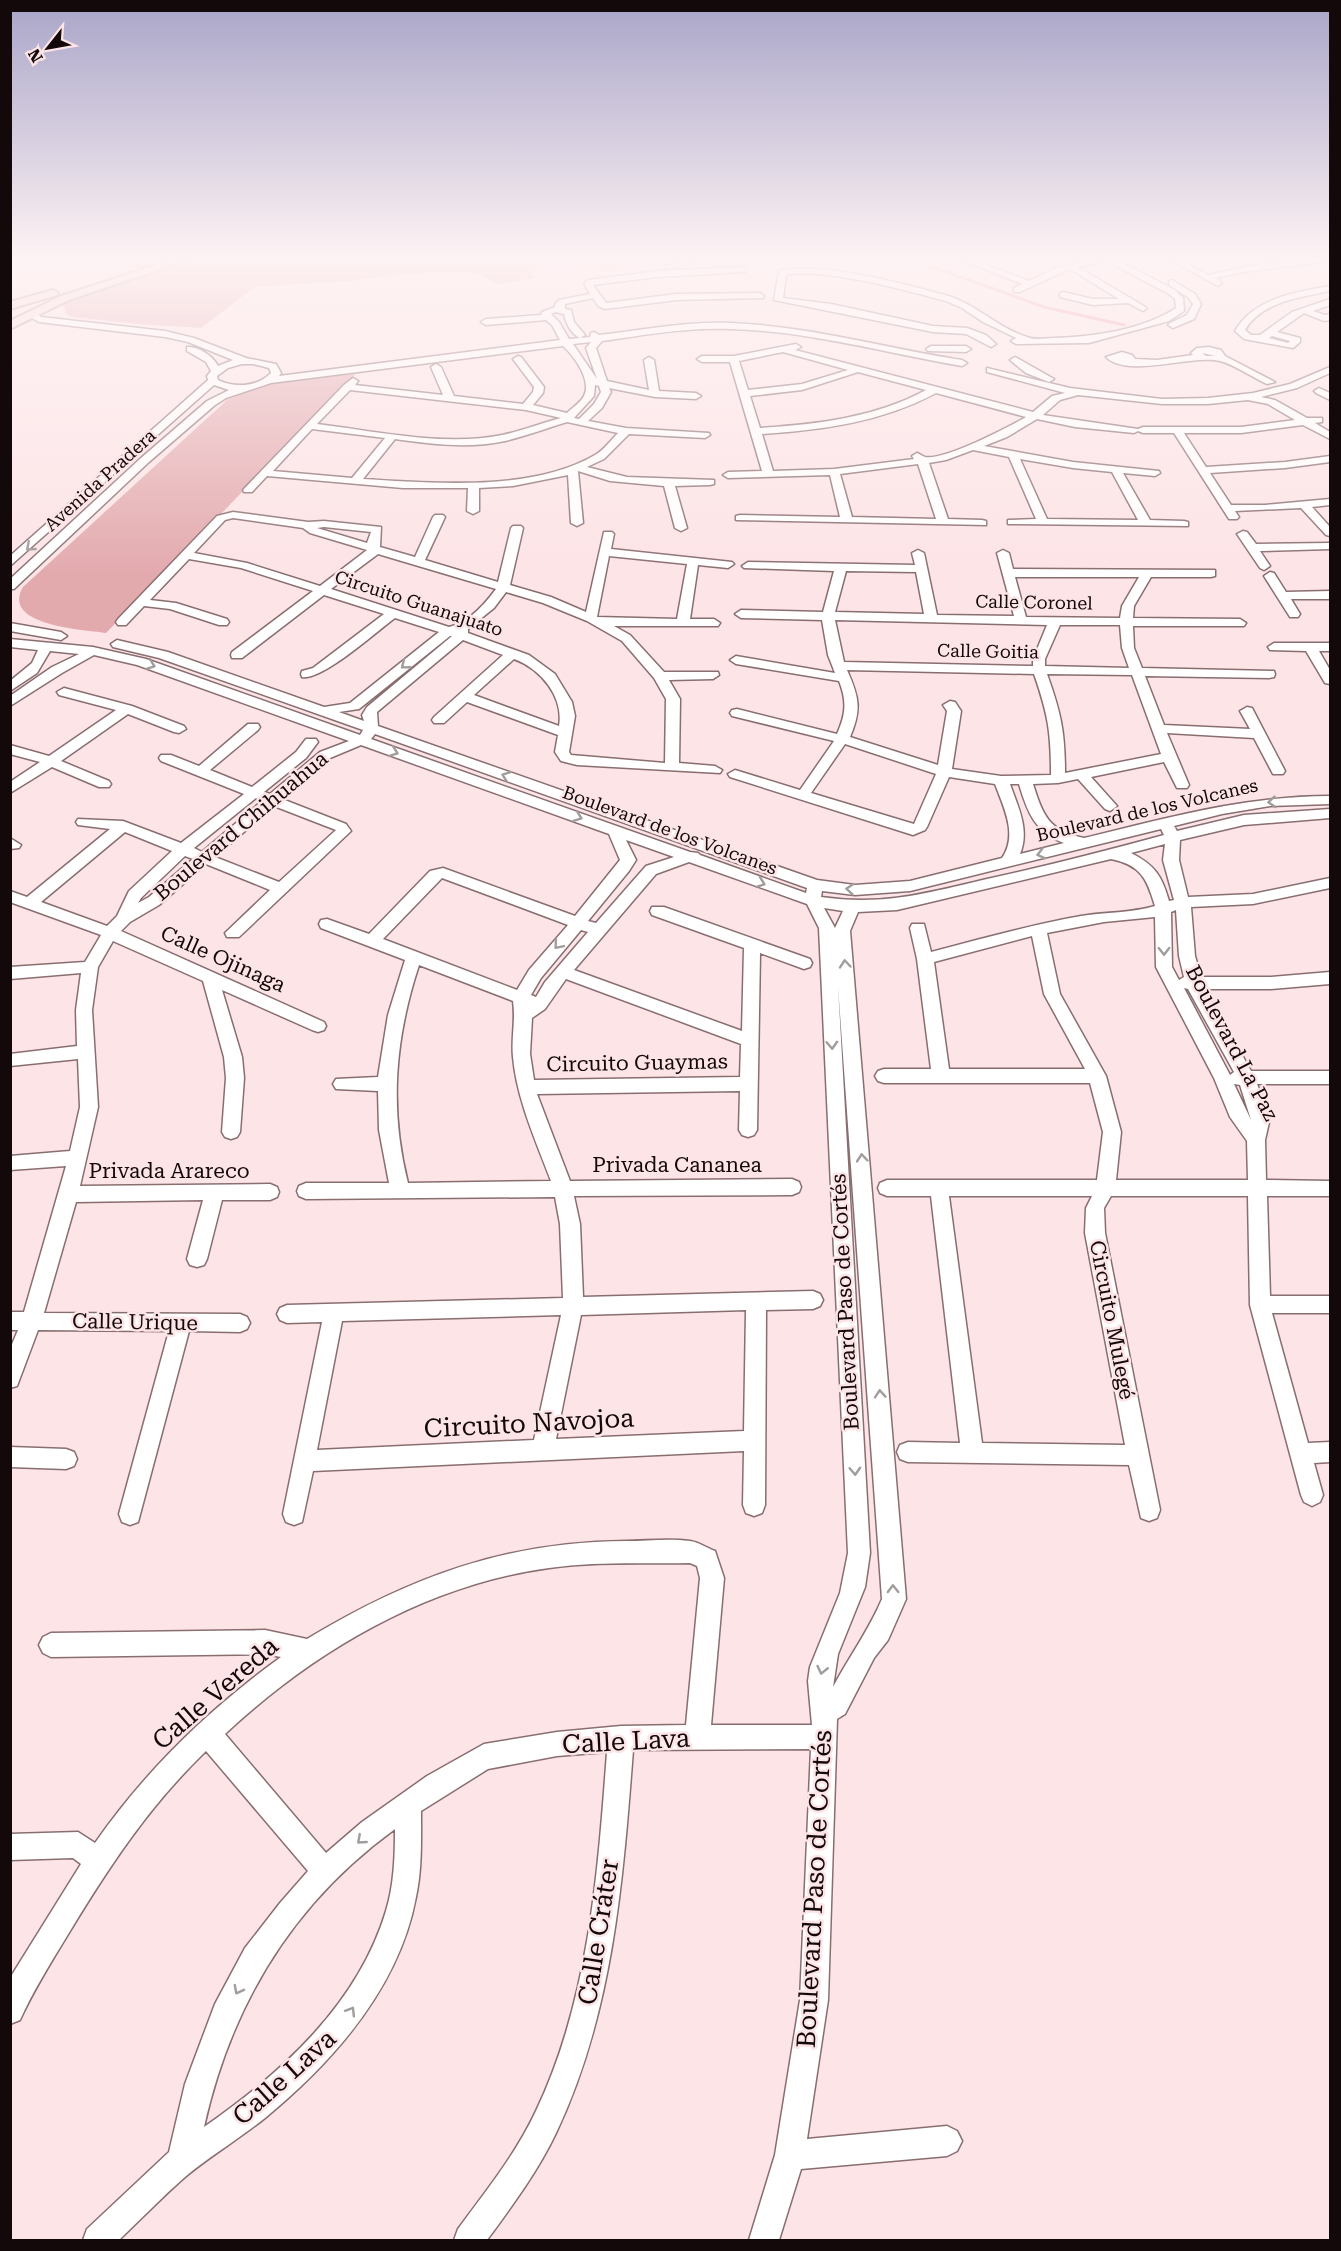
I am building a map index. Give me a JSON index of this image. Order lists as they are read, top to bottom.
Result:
{
  "streets": {
    "street": [
      "Avenida Pradera",
      "Calle Coronel",
      "Circuito Guanajuato",
      "Calle Goitia",
      "Boulevard de los Volcanes",
      "Boulevard Chihuahua",
      "Calle Ojinaga",
      "Boulevard La Paz",
      "Circuito Guaymas",
      "Privada Cananea",
      "Privada Arareco",
      "Boulevard Paso de Cortés",
      "Circuito Mulegé",
      "Calle Urique",
      "Circuito Navojoa",
      "Calle Vereda",
      "Calle Lava",
      "Calle Cráter"
    ]
  },
  "crossings": [
    ["Boulevard de los Volcanes", "Boulevard Chihuahua"],
    ["Boulevard de los Volcanes", "Boulevard La Paz"],
    ["Boulevard de los Volcanes", "Boulevard Paso de Cortés"],
    ["Boulevard Chihuahua", "Calle Ojinaga"],
    ["Boulevard Chihuahua", "Privada Arareco"],
    ["Boulevard Chihuahua", "Calle Urique"],
    ["Boulevard Paso de Cortés", "Calle Lava"],
    ["Calle Vereda", "Calle Lava"],
    ["Calle Lava", "Calle Cráter"]
  ],
  "north": "bottom left"
}
